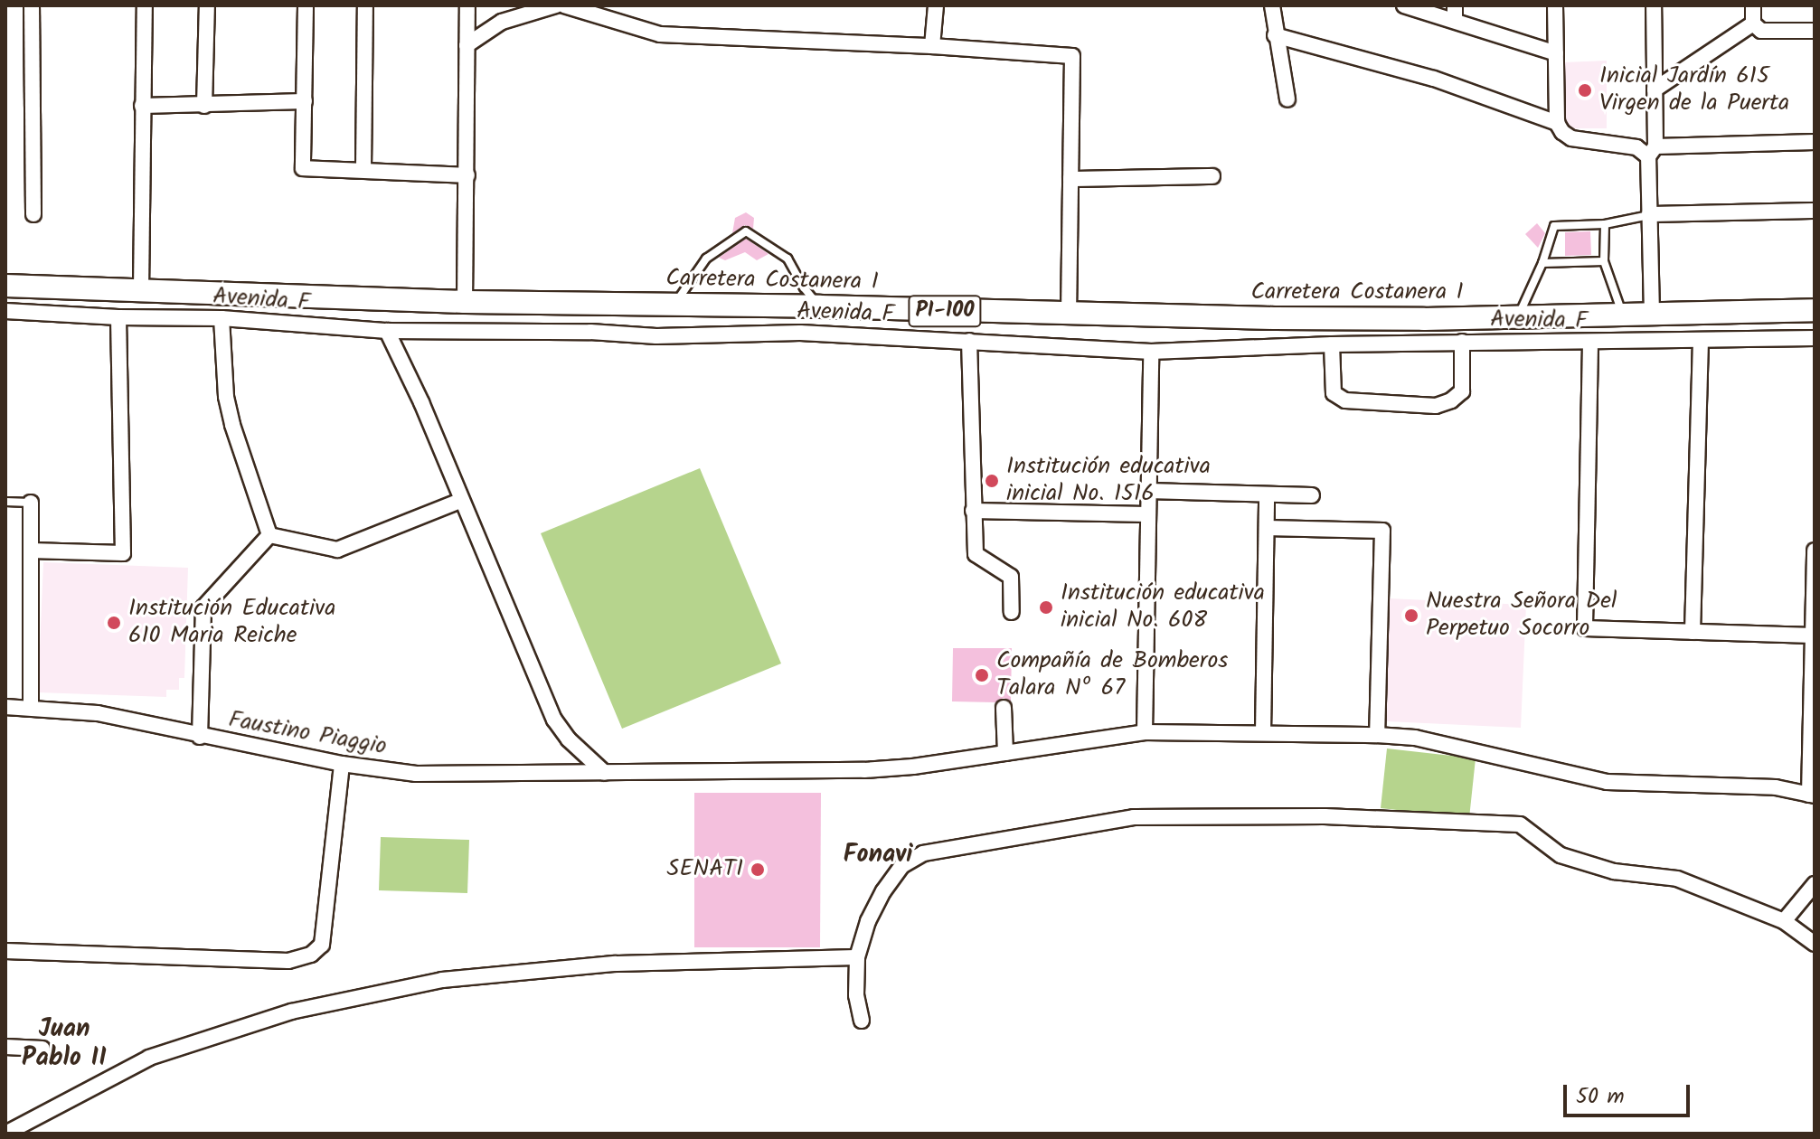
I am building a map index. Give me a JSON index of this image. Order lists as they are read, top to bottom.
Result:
{
  "streets": {
    "main road": ["Carretera Costanera I", "PI-100"],
    "street": ["Avenida F", "Faustino Piaggio"]
  },
  "districts": ["Fonavi", "Juan Pablo II"],
  "places": [
    "Inicial Jardín 615 Virgen de la Puerta",
    "Institución educativa inicial No. 1516",
    "Institución educativa inicial No. 608",
    "Nuestra Señora Del Perpetuo Socorro",
    "Institución Educativa 610 Maria Reiche",
    "Compañía de Bomberos Talara Nº 67",
    "SENATI"
  ],
  "scale_bar": "50 m"
}
